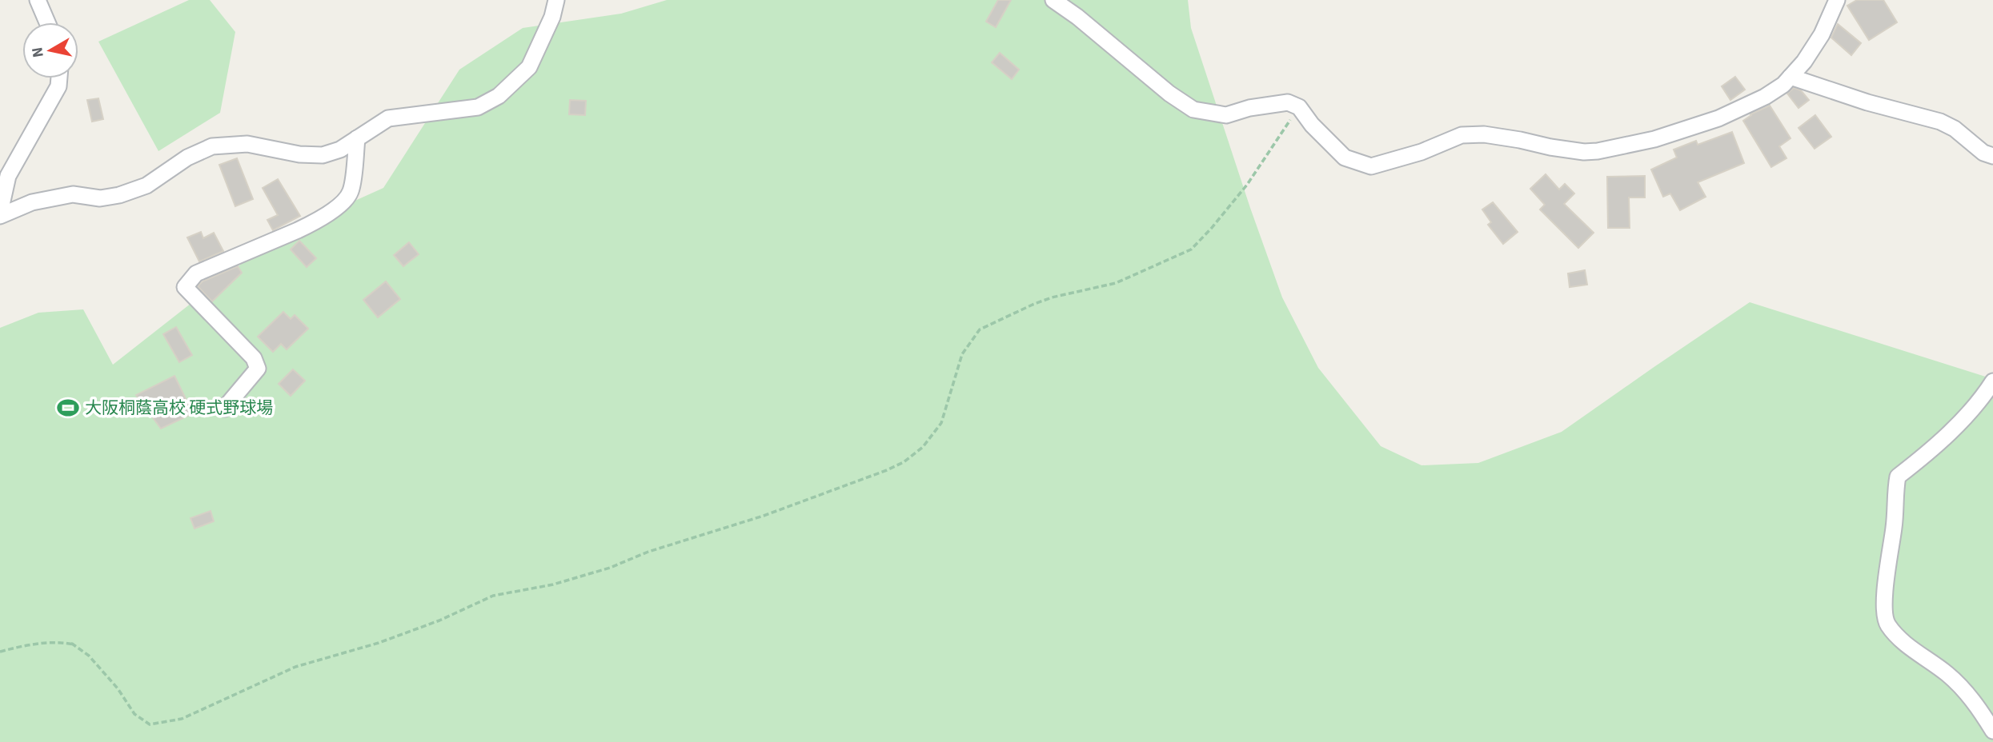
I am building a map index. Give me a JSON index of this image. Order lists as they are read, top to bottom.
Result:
{
  "places": {
    "sports": ["大阪桐蔭高校 硬式野球場"]
  },
  "north": "left"
}
